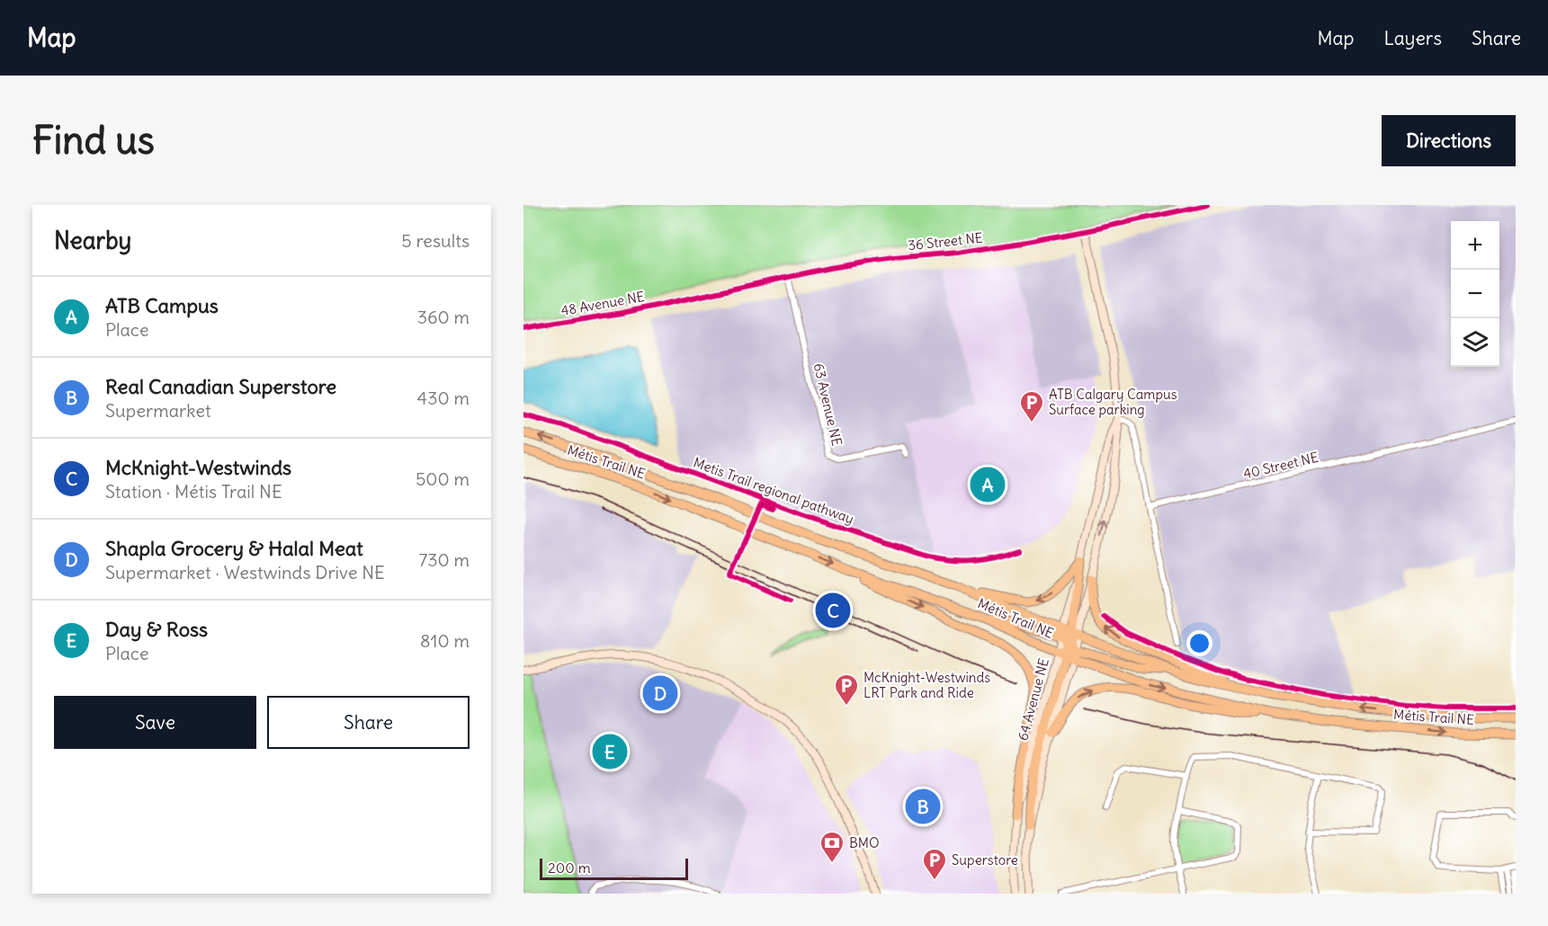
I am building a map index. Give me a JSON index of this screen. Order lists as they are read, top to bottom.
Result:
{
  "streets": {
    "main road": ["Métis Trail NE"],
    "street": [
      "36 Street NE",
      "48 Avenue NE",
      "63 Avenue NE",
      "40 Street NE",
      "64 Avenue NE"
    ],
    "cycle path": ["Metis Trail regional pathway"]
  },
  "crossings": [
    ["36 Street NE", "48 Avenue NE"],
    ["36 Street NE", "63 Avenue NE"],
    ["36 Street NE", "64 Avenue NE"],
    ["Métis Trail NE", "64 Avenue NE"]
  ],
  "places": {
    "parking": ["ATB Calgary Campus Surface parking", "McKnight-Westwinds LRT Park and Ride", "Superstore"],
    "bank": ["BMO"]
  },
  "scale_bar": "200 m",
  "page": {
    "header": "Map",
    "nav": ["Map", "Layers", "Share"],
    "buttons": [
      "Directions",
      ["Save", "Share"]
    ],
    "title": "Find us",
    "heading": ["Nearby", "5 results"],
    "map_buttons": ["+", "−"],
    "list": [
      {
        "mark": "A",
        "name": "ATB Campus",
        "note": "Place",
        "value": "360 m"
      },
      {
        "mark": "B",
        "name": "Real Canadian Superstore",
        "note": "Supermarket",
        "value": "430 m"
      },
      {
        "mark": "C",
        "name": "McKnight-Westwinds",
        "note": "Station · Métis Trail NE",
        "value": "500 m"
      },
      {
        "mark": "D",
        "name": "Shapla Grocery & Halal Meat",
        "note": "Supermarket · Westwinds Drive NE",
        "value": "730 m"
      },
      {
        "mark": "E",
        "name": "Day & Ross",
        "note": "Place",
        "value": "810 m"
      }
    ],
    "pins": [
      "A",
      "C",
      "D",
      "E",
      "B"
    ],
    "scale": "200 m"
  }
}
